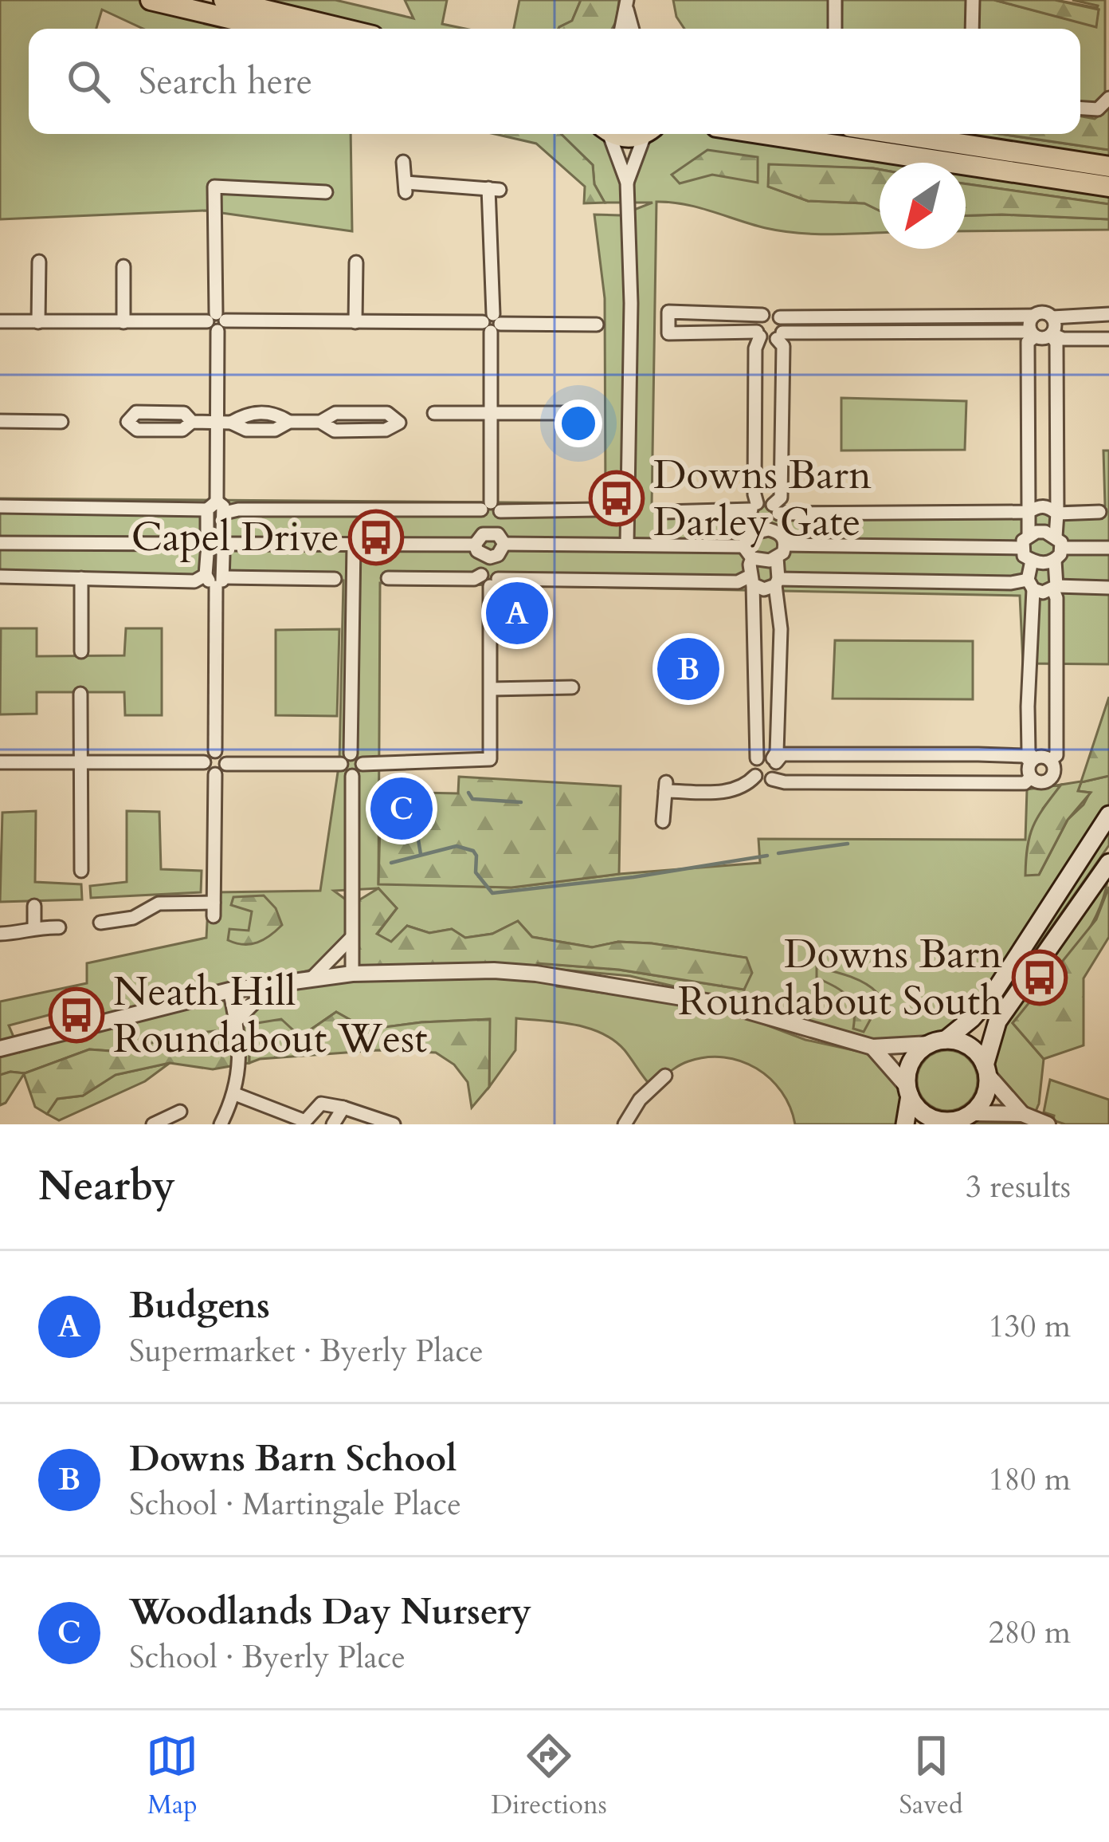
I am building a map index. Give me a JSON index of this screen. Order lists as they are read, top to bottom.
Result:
{
  "places": {
    "bus stop": [
      "Downs Barn Darley Gate",
      "Capel Drive",
      "Downs Barn Roundabout South",
      "Neath Hill Roundabout West"
    ]
  },
  "north": "bottom left",
  "page": {
    "search": "Search here",
    "pins": ["A", "B", "C"],
    "heading": ["Nearby", "3 results"],
    "list": [
      {
        "mark": "A",
        "name": "Budgens",
        "note": "Supermarket · Byerly Place",
        "value": "130 m"
      },
      {
        "mark": "B",
        "name": "Downs Barn School",
        "note": "School · Martingale Place",
        "value": "180 m"
      },
      {
        "mark": "C",
        "name": "Woodlands Day Nursery",
        "note": "School · Byerly Place",
        "value": "280 m"
      }
    ],
    "nav": ["Map", "Directions", "Saved"]
  }
}
